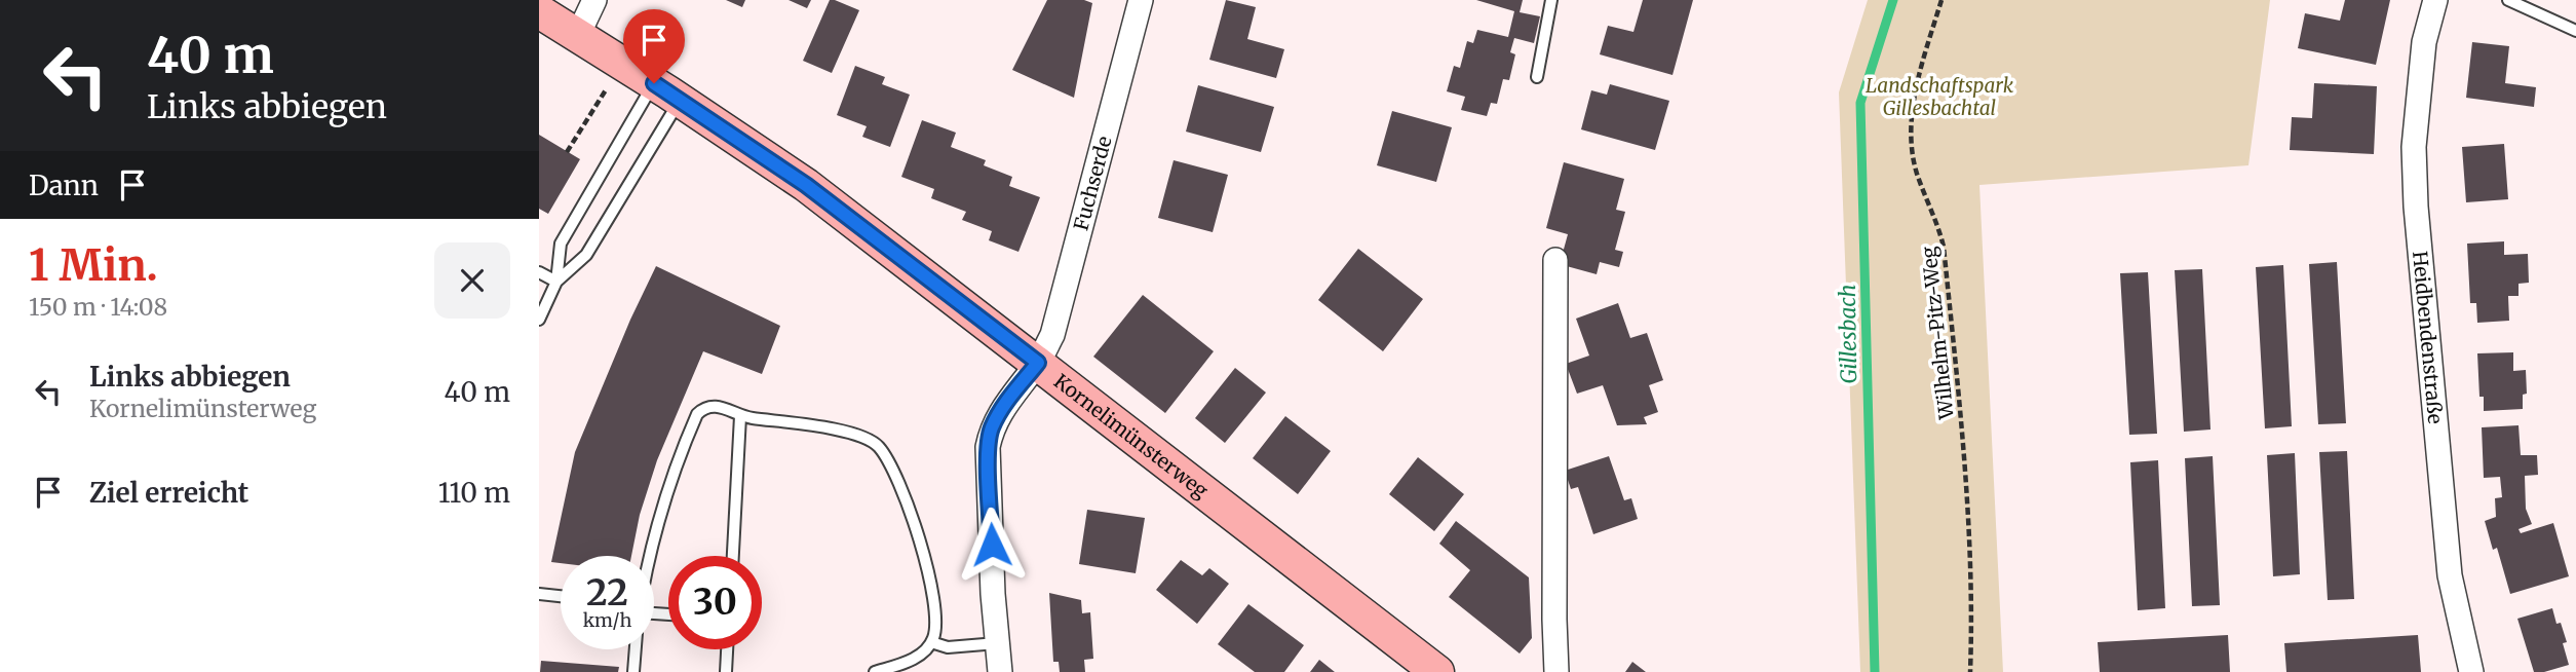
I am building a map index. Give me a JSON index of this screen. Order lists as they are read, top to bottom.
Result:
{
  "streets": {
    "street": ["Fuchserde", "Heidbendenstraße", "Kornelimünsterweg"],
    "path": ["Wilhelm-Pitz-Weg"]
  },
  "crossings": [
    ["Fuchserde", "Kornelimünsterweg"]
  ],
  "water": ["Gillesbach"],
  "parks": ["Landschaftspark Gillesbachtal"],
  "page": {
    "turn": ["40 m", "Links abbiegen"],
    "then": "Dann",
    "heading": ["1 Min.", "150 m · 14:08"],
    "list": [
      {
        "name": "Links abbiegen",
        "note": "Kornelimünsterweg",
        "value": "40 m"
      },
      {
        "name": "Ziel erreicht",
        "value": "110 m"
      }
    ],
    "speed": "22 km/h",
    "limit": "30"
  }
}
